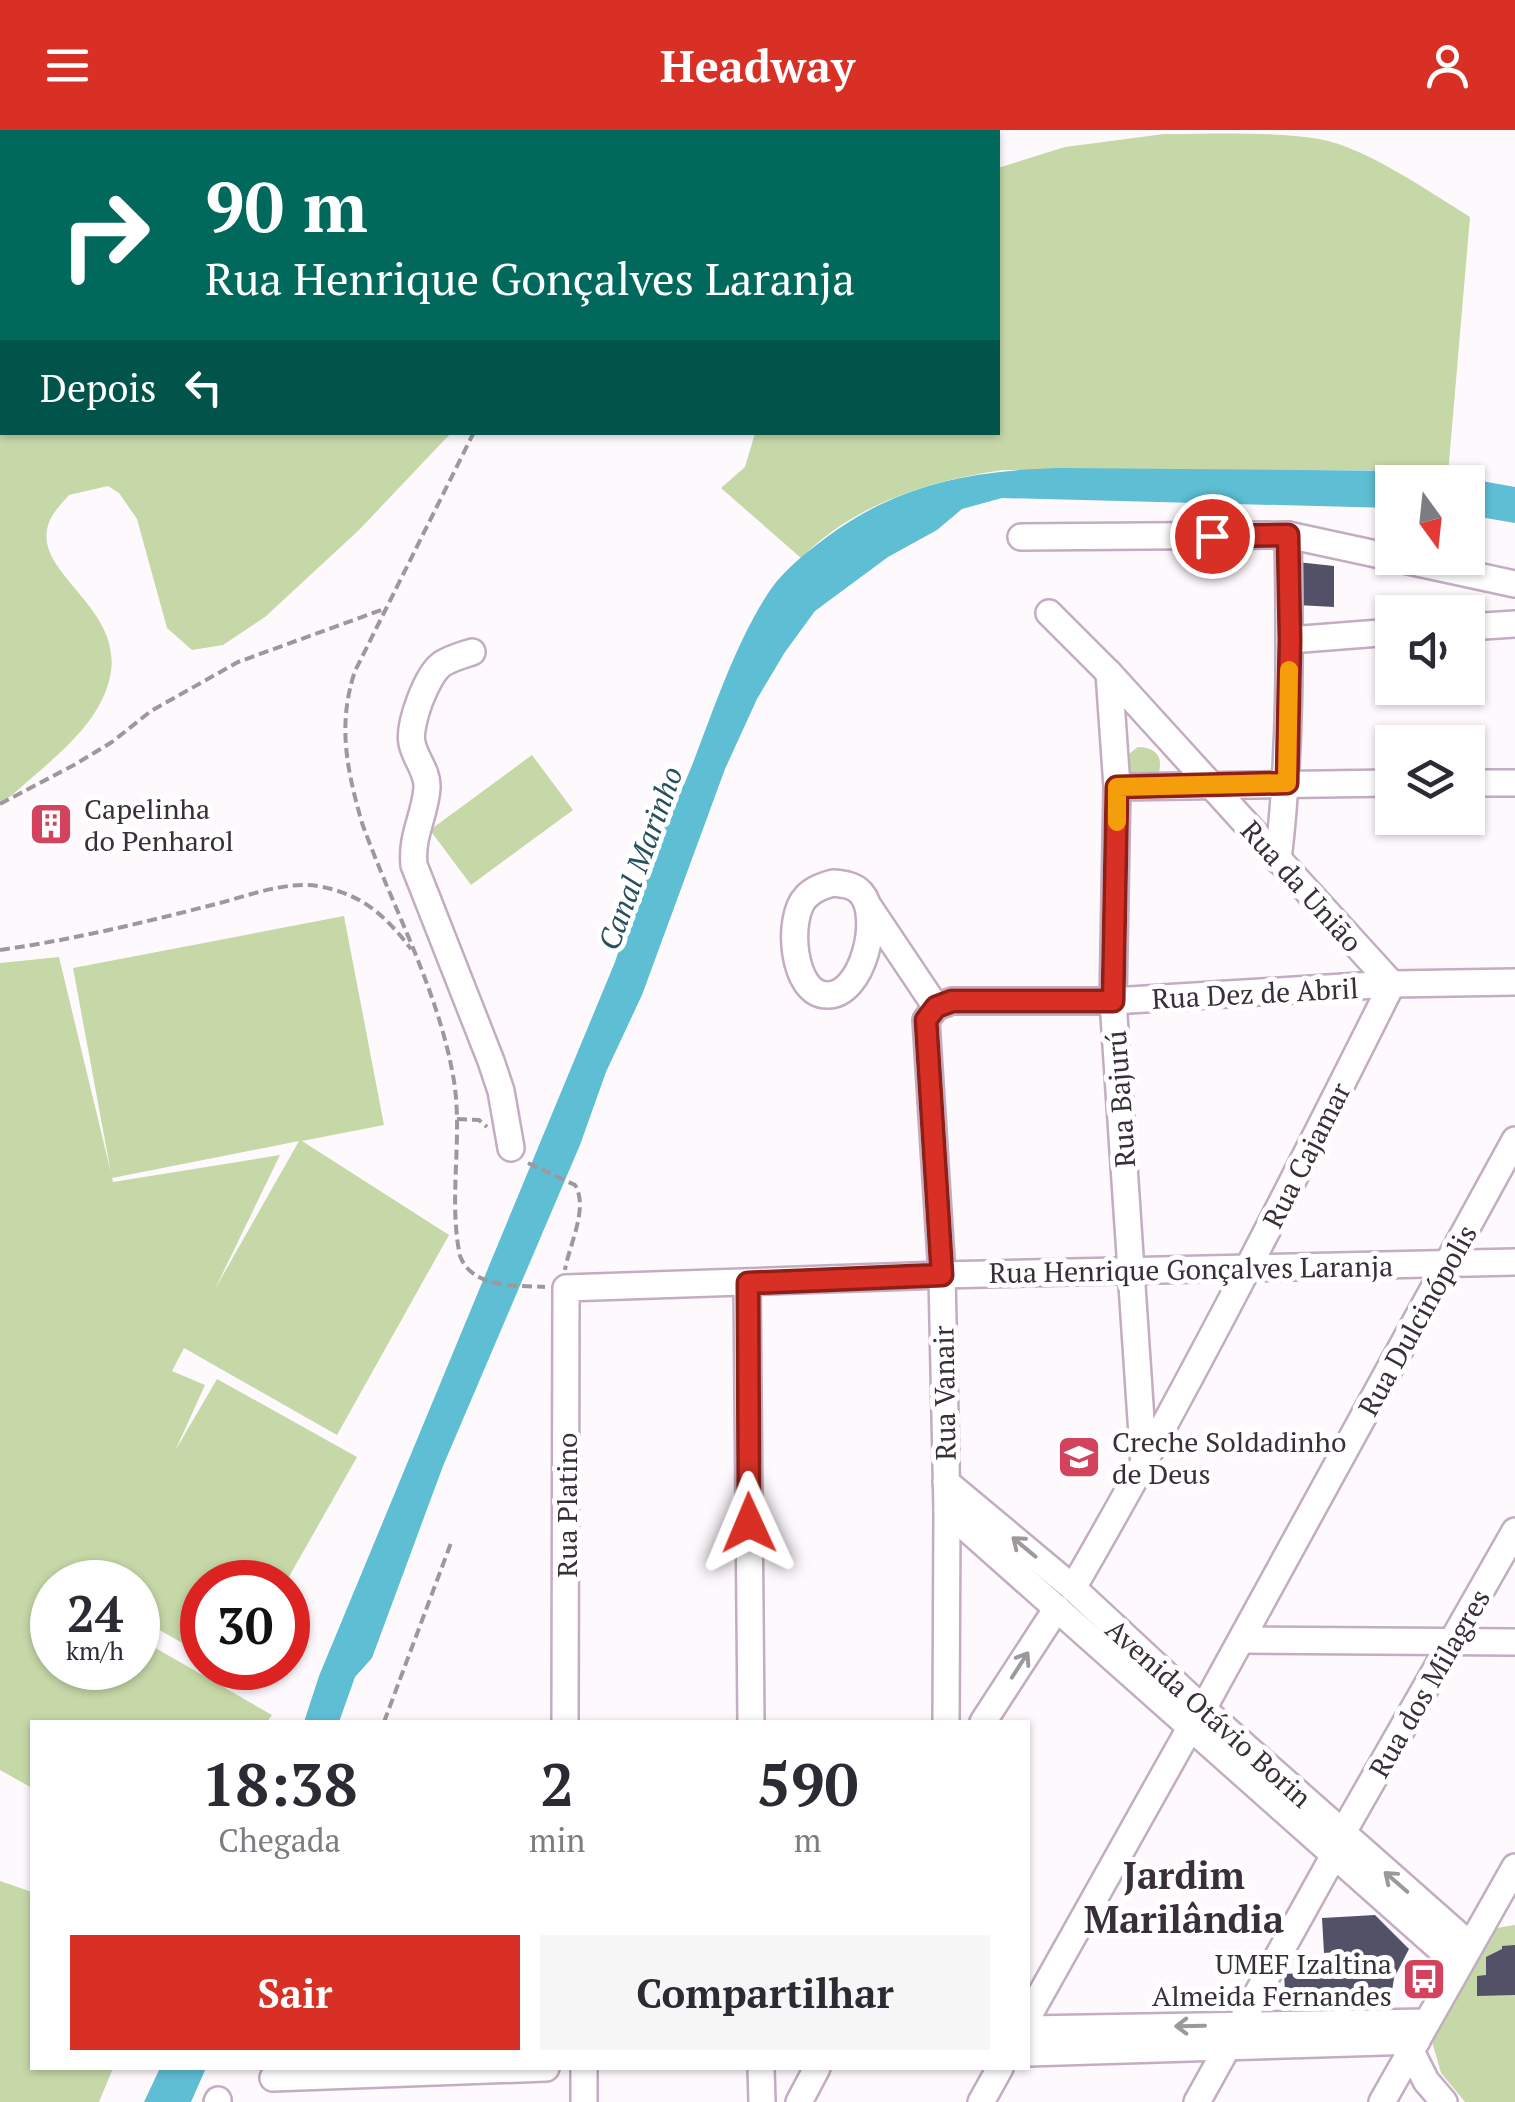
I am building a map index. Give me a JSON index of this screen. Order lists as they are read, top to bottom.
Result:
{
  "streets": {
    "street": [
      "Rua da União",
      "Rua Dez de Abril",
      "Rua Bajurú",
      "Rua Cajamar",
      "Rua Henrique Gonçalves Laranja",
      "Rua Dulcinópolis",
      "Rua Vanair",
      "Rua Platino",
      "Rua dos Milagres",
      "Avenida Otávio Borin"
    ]
  },
  "crossings": [
    ["Rua da União", "Rua Dez de Abril"],
    ["Rua da União", "Rua Bajurú"],
    ["Rua da União", "Rua Cajamar"],
    ["Rua Dez de Abril", "Rua Bajurú"],
    ["Rua Dez de Abril", "Rua Cajamar"],
    ["Rua Dez de Abril", "Rua Vanair"],
    ["Rua Bajurú", "Rua Cajamar"],
    ["Rua Bajurú", "Rua Henrique Gonçalves Laranja"],
    ["Rua Cajamar", "Rua Henrique Gonçalves Laranja"],
    ["Rua Cajamar", "Avenida Otávio Borin"],
    ["Rua Henrique Gonçalves Laranja", "Rua Dulcinópolis"],
    ["Rua Henrique Gonçalves Laranja", "Rua Vanair"],
    ["Rua Henrique Gonçalves Laranja", "Rua Platino"],
    ["Rua Dulcinópolis", "Avenida Otávio Borin"],
    ["Rua Vanair", "Avenida Otávio Borin"],
    ["Rua dos Milagres", "Avenida Otávio Borin"]
  ],
  "districts": ["Jardim Marilândia"],
  "water": ["Canal Marinho"],
  "places": {
    "building": ["Capelinha do Penharol"],
    "school or university": ["Creche Soldadinho de Deus"],
    "bus stop": ["UMEF Izaltina Almeida Fernandes"]
  },
  "north": "bottom",
  "page": {
    "header": "Headway",
    "turn": ["90 m", "Rua Henrique Gonçalves Laranja"],
    "then": "Depois",
    "speed": "24 km/h",
    "limit": "30",
    "eta": [
      "18:38",
      "Chegada",
      "2",
      "min",
      "590",
      "m"
    ],
    "buttons": ["Sair", "Compartilhar"]
  }
}
